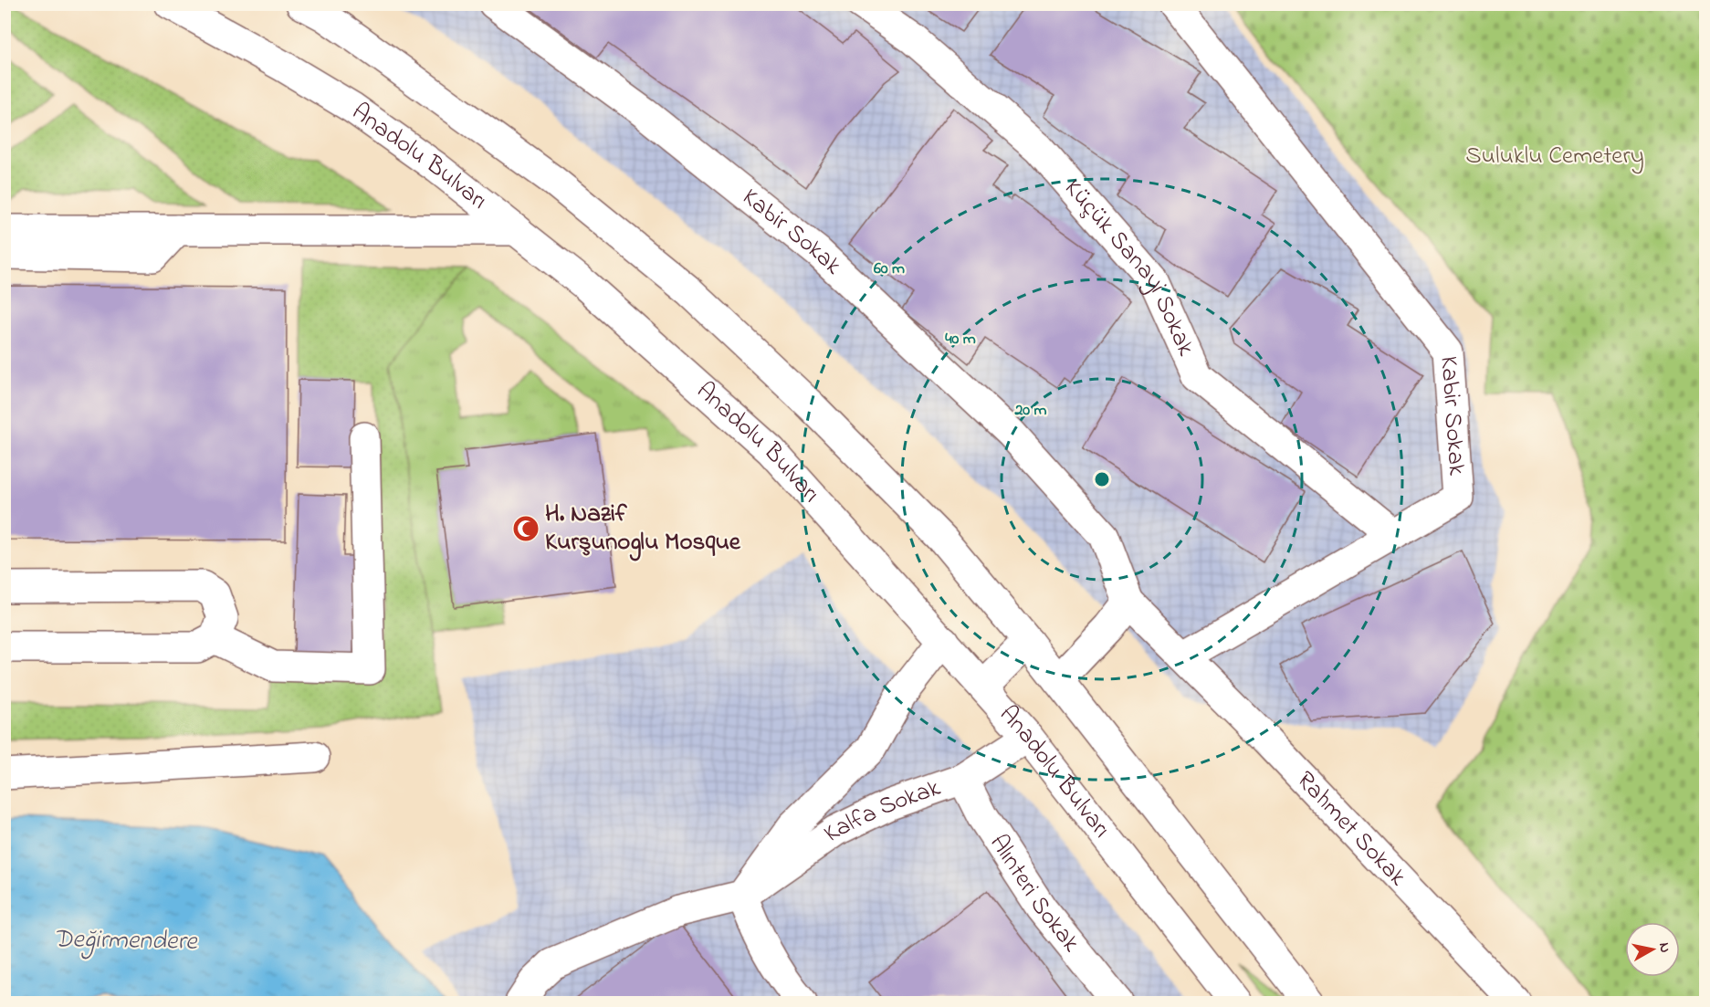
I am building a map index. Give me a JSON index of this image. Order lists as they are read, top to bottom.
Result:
{
  "streets": {
    "main road": [
      "Anadolu Bulvarı",
      "Kabir Sokak",
      "Küçük Sanayi Sokak",
      "Kalfa Sokak",
      "Rahmet Sokak",
      "Alınteri Sokak"
    ]
  },
  "crossings": [
    ["Anadolu Bulvarı", "Kalfa Sokak"],
    ["Kabir Sokak", "Küçük Sanayi Sokak"],
    ["Kabir Sokak", "Rahmet Sokak"],
    ["Kalfa Sokak", "Alınteri Sokak"]
  ],
  "water": ["Değirmendere"],
  "parks": ["Suluklu Cemetery"],
  "places": {
    "mosque": ["H. Nazif Kurşunoglu Mosque"]
  },
  "north": "right",
  "rings": ["60 m", "40 m", "20 m"]
}
